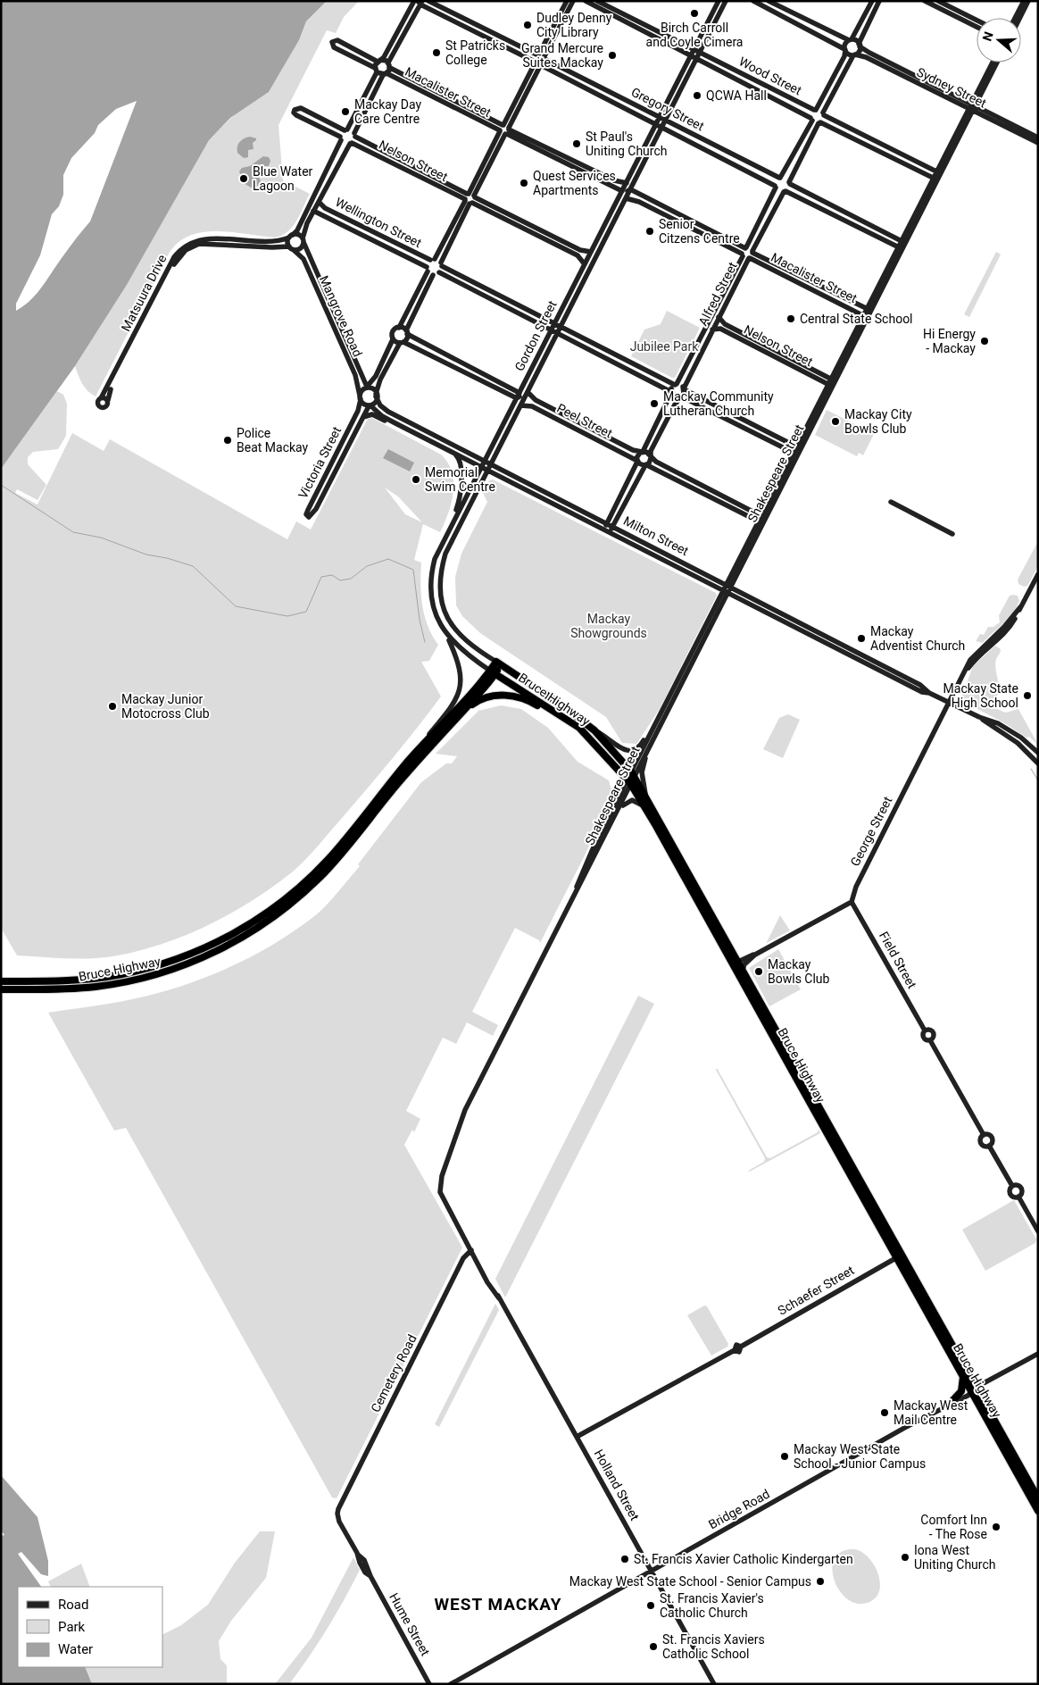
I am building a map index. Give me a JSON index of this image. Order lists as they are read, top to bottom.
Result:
{
  "streets": {
    "highway": ["Bruce Highway"],
    "street": [
      "Wood Street",
      "Sydney Street",
      "Macalister Street",
      "Gregory Street",
      "Nelson Street",
      "Wellington Street",
      "Matsuura Drive",
      "Alfred Street",
      "Mangrove Road",
      "Gordon Street",
      "Peel Street",
      "Victoria Street",
      "Shakespeare Street",
      "Milton Street",
      "George Street",
      "Field Street",
      "Schaefer Street",
      "Cemetery Road",
      "Holland Street",
      "Bridge Road",
      "Hume Street"
    ]
  },
  "crossings": [
    ["Wood Street", "Gordon Street"],
    ["Sydney Street", "Shakespeare Street"],
    ["Macalister Street", "Alfred Street"],
    ["Macalister Street", "Gordon Street"],
    ["Macalister Street", "Shakespeare Street"],
    ["Gregory Street", "Alfred Street"],
    ["Gregory Street", "Gordon Street"],
    ["Nelson Street", "Alfred Street"],
    ["Nelson Street", "Gordon Street"],
    ["Nelson Street", "Shakespeare Street"],
    ["Matsuura Drive", "Mangrove Road"],
    ["Mangrove Road", "Victoria Street"],
    ["Mangrove Road", "Milton Street"],
    ["Gordon Street", "Peel Street"],
    ["Gordon Street", "Milton Street"],
    ["Gordon Street", "Bruce Highway"],
    ["Victoria Street", "Milton Street"],
    ["Shakespeare Street", "Milton Street"],
    ["Shakespeare Street", "Bruce Highway"],
    ["Shakespeare Street", "Holland Street"],
    ["Milton Street", "George Street"],
    ["Bruce Highway", "Schaefer Street"],
    ["Bruce Highway", "Bridge Road"],
    ["George Street", "Field Street"],
    ["Schaefer Street", "Holland Street"],
    ["Cemetery Road", "Holland Street"],
    ["Cemetery Road", "Hume Street"],
    ["Holland Street", "Bridge Road"]
  ],
  "districts": ["WEST MACKAY"],
  "parks": ["Jubilee Park", "Mackay Showgrounds"],
  "places": [
    "Birch Carroll and Coyle Cimera",
    "Dudley Denny City Library",
    "St Patricks College",
    "Grand Mercure Suites Mackay",
    "QCWA Hall",
    "Mackay Day Care Centre",
    "St Paul's Uniting Church",
    "Blue Water Lagoon",
    "Quest Services Apartments",
    "Senior Citzens Centre",
    "Central State School",
    "Hi Energy - Mackay",
    "Mackay Community Lutheran Church",
    "Mackay City Bowls Club",
    "Police Beat Mackay",
    "Memorial Swim Centre",
    "Mackay Adventist Church",
    "Mackay State High School",
    "Mackay Junior Motocross Club",
    "Mackay Bowls Club",
    "Mackay West Mail Centre",
    "Mackay West State School - Junior Campus",
    "Comfort Inn - The Rose",
    "Iona West Uniting Church",
    "St. Francis Xavier Catholic Kindergarten",
    "Mackay West State School - Senior Campus",
    "St. Francis Xavier's Catholic Church",
    "St. Francis Xaviers Catholic School"
  ],
  "legend": ["Road", "Park", "Water"],
  "north": "left"
}
